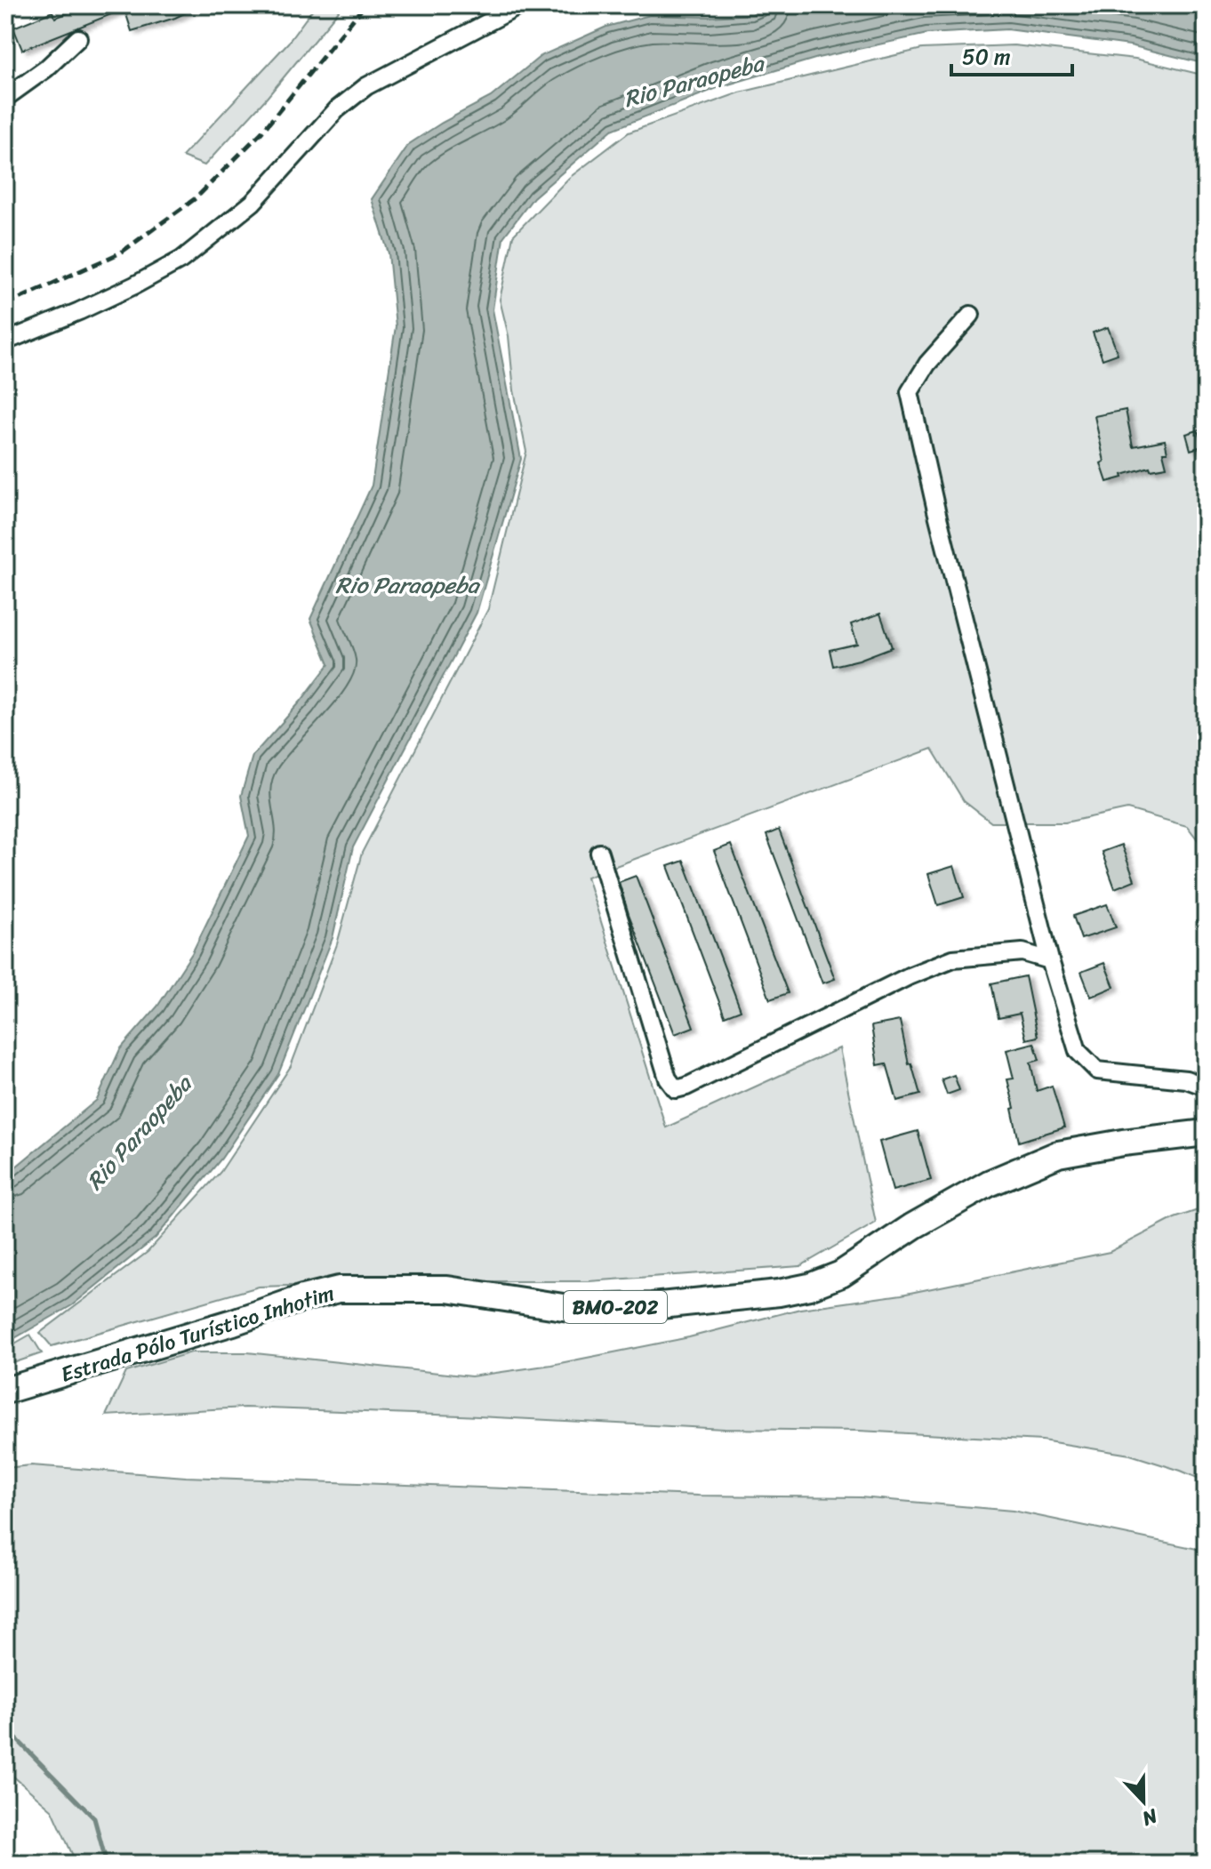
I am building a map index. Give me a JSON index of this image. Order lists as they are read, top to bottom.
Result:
{
  "streets": {
    "main road": ["BMO-202", "Estrada Pólo Turístico Inhotim"]
  },
  "water": ["Rio Paraopeba"],
  "scale_bar": "50 m",
  "north": "bottom"
}
